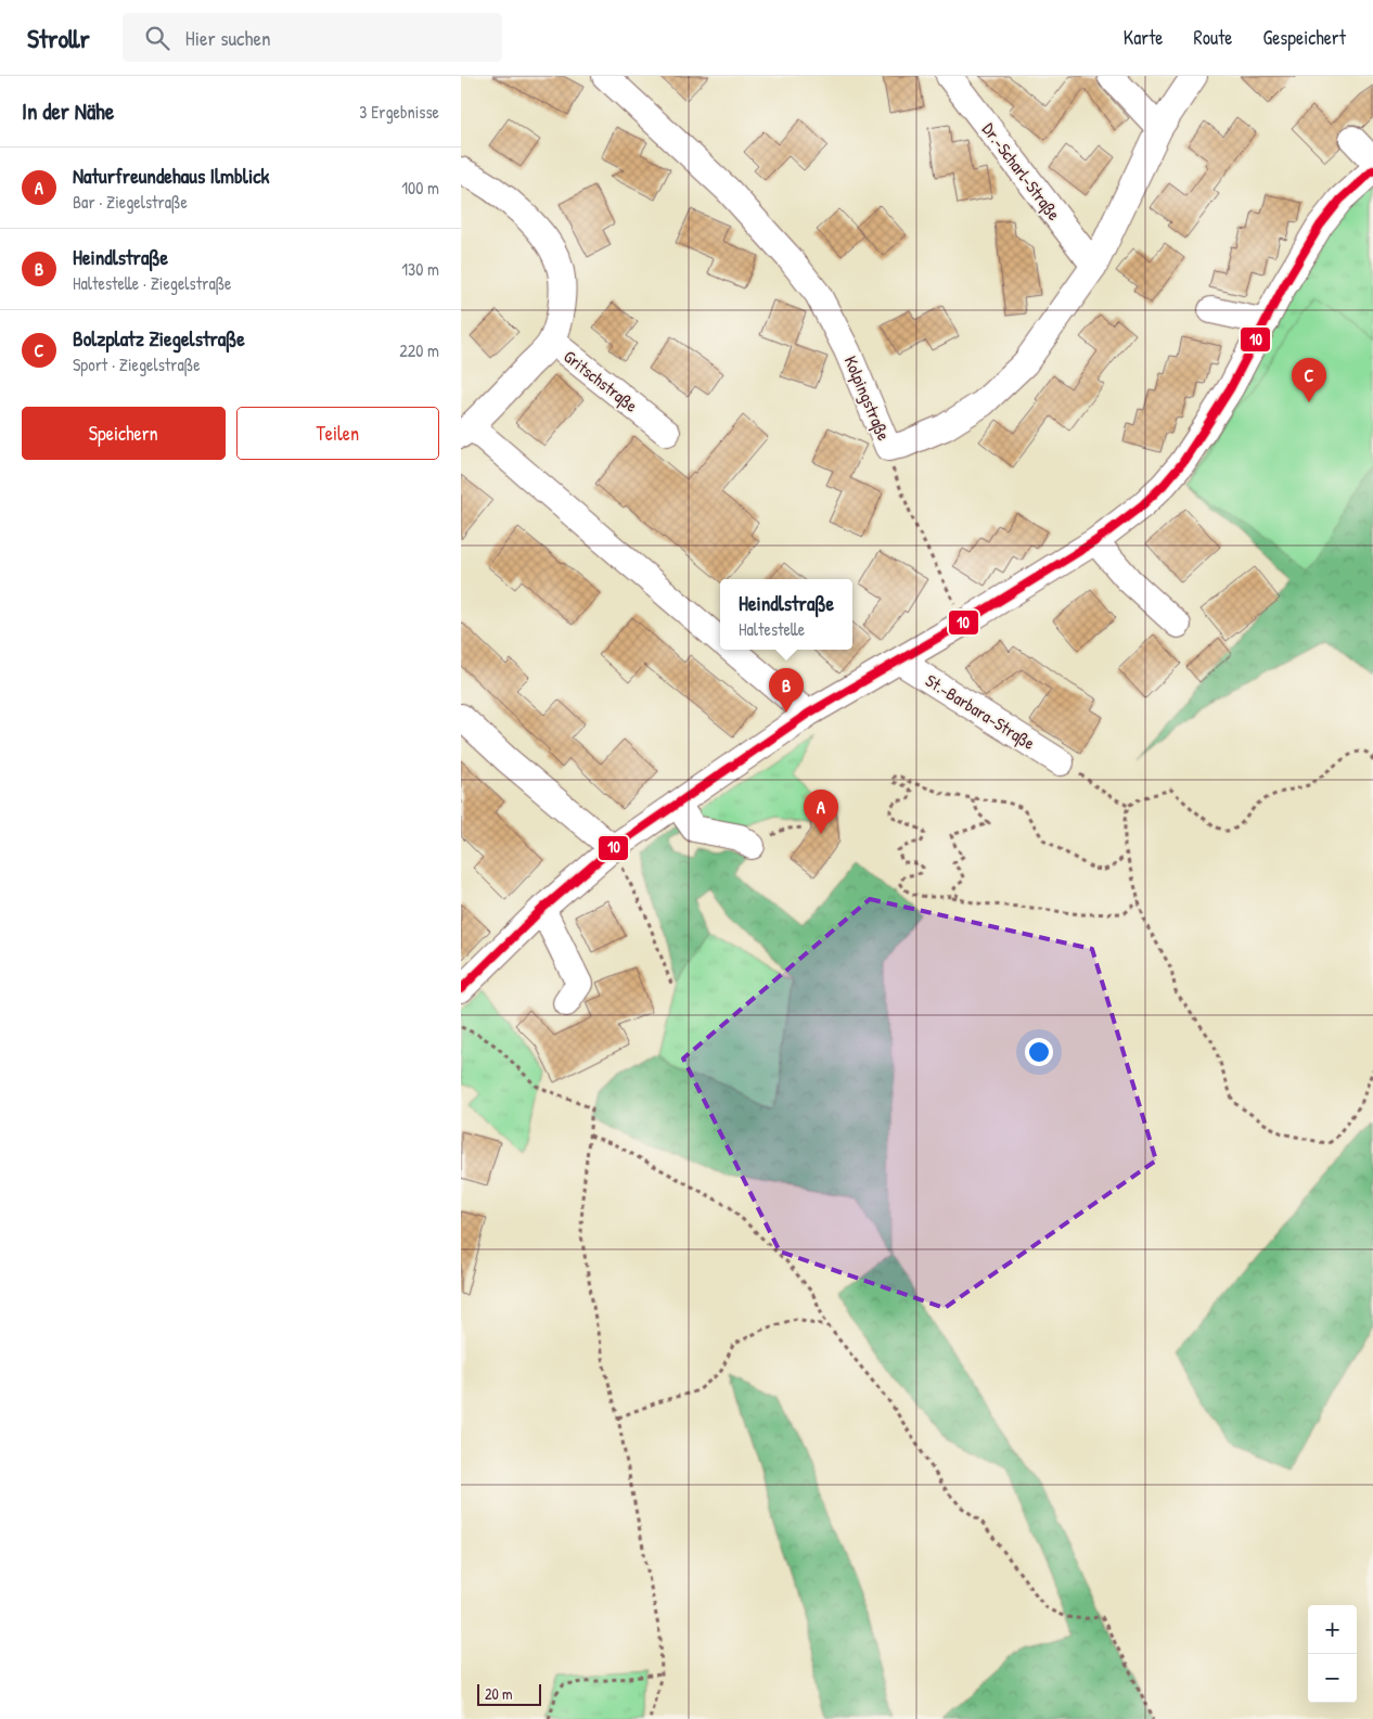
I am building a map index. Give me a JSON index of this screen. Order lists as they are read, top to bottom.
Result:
{
  "streets": {
    "street": [
      "Dr.-Scharl-Straße",
      "Gritschstraße",
      "Kolpingstraße",
      "St.-Barbara-Straße"
    ]
  },
  "crossings": [
    ["Dr.-Scharl-Straße", "Kolpingstraße"]
  ],
  "lines": ["transit line 10"],
  "scale_bar": "20 m",
  "page": {
    "header": "Strollr",
    "search": "Hier suchen",
    "nav": ["Karte", "Route", "Gespeichert"],
    "heading": ["In der Nähe", "3 Ergebnisse"],
    "list": [
      {
        "mark": "A",
        "name": "Naturfreundehaus Ilmblick",
        "note": "Bar · Ziegelstraße",
        "value": "100 m"
      },
      {
        "mark": "B",
        "name": "Heindlstraße",
        "note": "Haltestelle · Ziegelstraße",
        "value": "130 m"
      },
      {
        "mark": "C",
        "name": "Bolzplatz Ziegelstraße",
        "note": "Sport · Ziegelstraße",
        "value": "220 m"
      }
    ],
    "pins": ["C", "B", "A"],
    "buttons": ["Speichern", "Teilen"],
    "popup": ["Heindlstraße", "Haltestelle"],
    "map_buttons": ["+", "−"],
    "scale": "20 m"
  }
}
